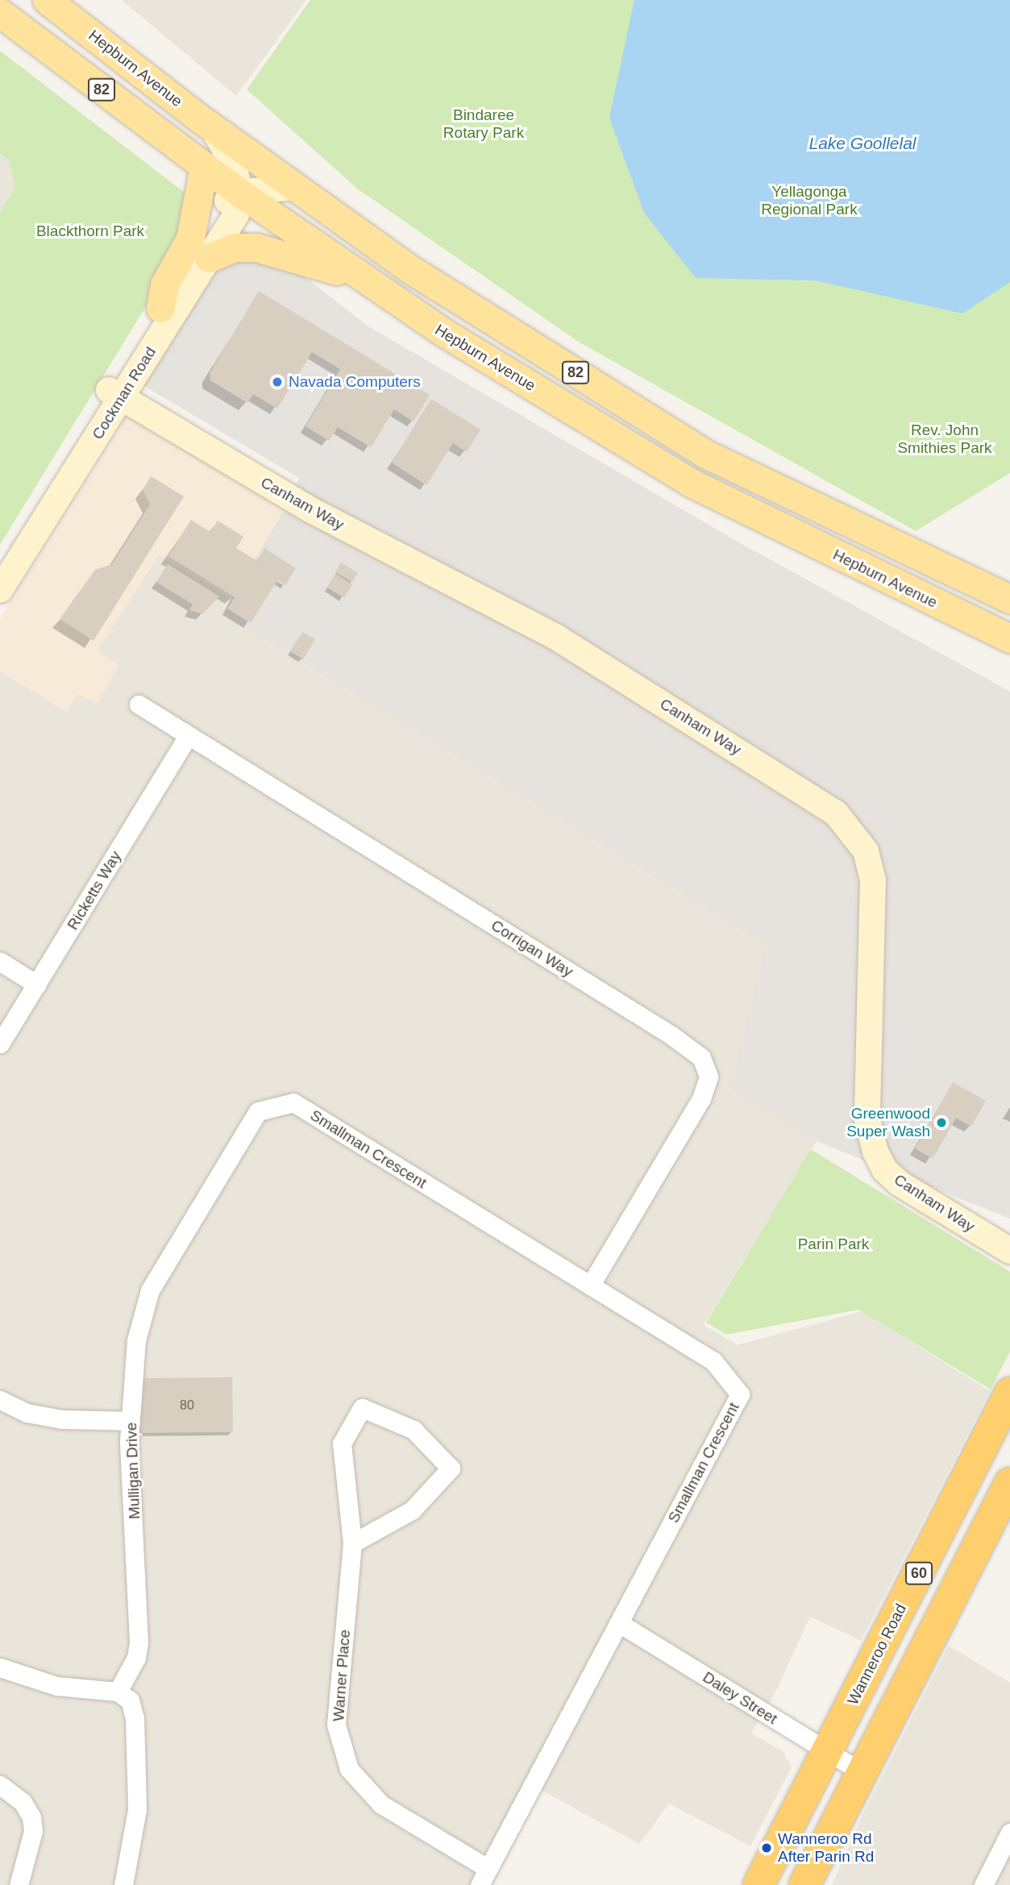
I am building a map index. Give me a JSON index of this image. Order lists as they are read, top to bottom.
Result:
{
  "streets": {
    "highway": ["60", "Wanneroo Road"],
    "main road": [
      "Hepburn Avenue",
      "82",
      "Cockman Road",
      "Canham Way"
    ],
    "street": [
      "Ricketts Way",
      "Corrigan Way",
      "Smallman Crescent",
      "Mulligan Drive",
      "Warner Place",
      "Daley Street"
    ]
  },
  "crossings": [
    ["Hepburn Avenue", "Cockman Road"],
    ["Cockman Road", "Canham Way"],
    ["Ricketts Way", "Corrigan Way"],
    ["Corrigan Way", "Smallman Crescent"],
    ["Smallman Crescent", "Mulligan Drive"],
    ["Smallman Crescent", "Warner Place"],
    ["Smallman Crescent", "Daley Street"],
    ["60", "Daley Street"],
    ["Wanneroo Road", "Daley Street"]
  ],
  "water": ["Lake Goollelal"],
  "parks": [
    "Bindaree Rotary Park",
    "Yellagonga Regional Park",
    "Blackthorn Park",
    "Rev. John Smithies Park",
    "Parin Park"
  ],
  "places": ["Navada Computers", "Greenwood Super Wash", "Wanneroo Rd After Parin Rd"],
  "house_numbers": ["80"]
}
